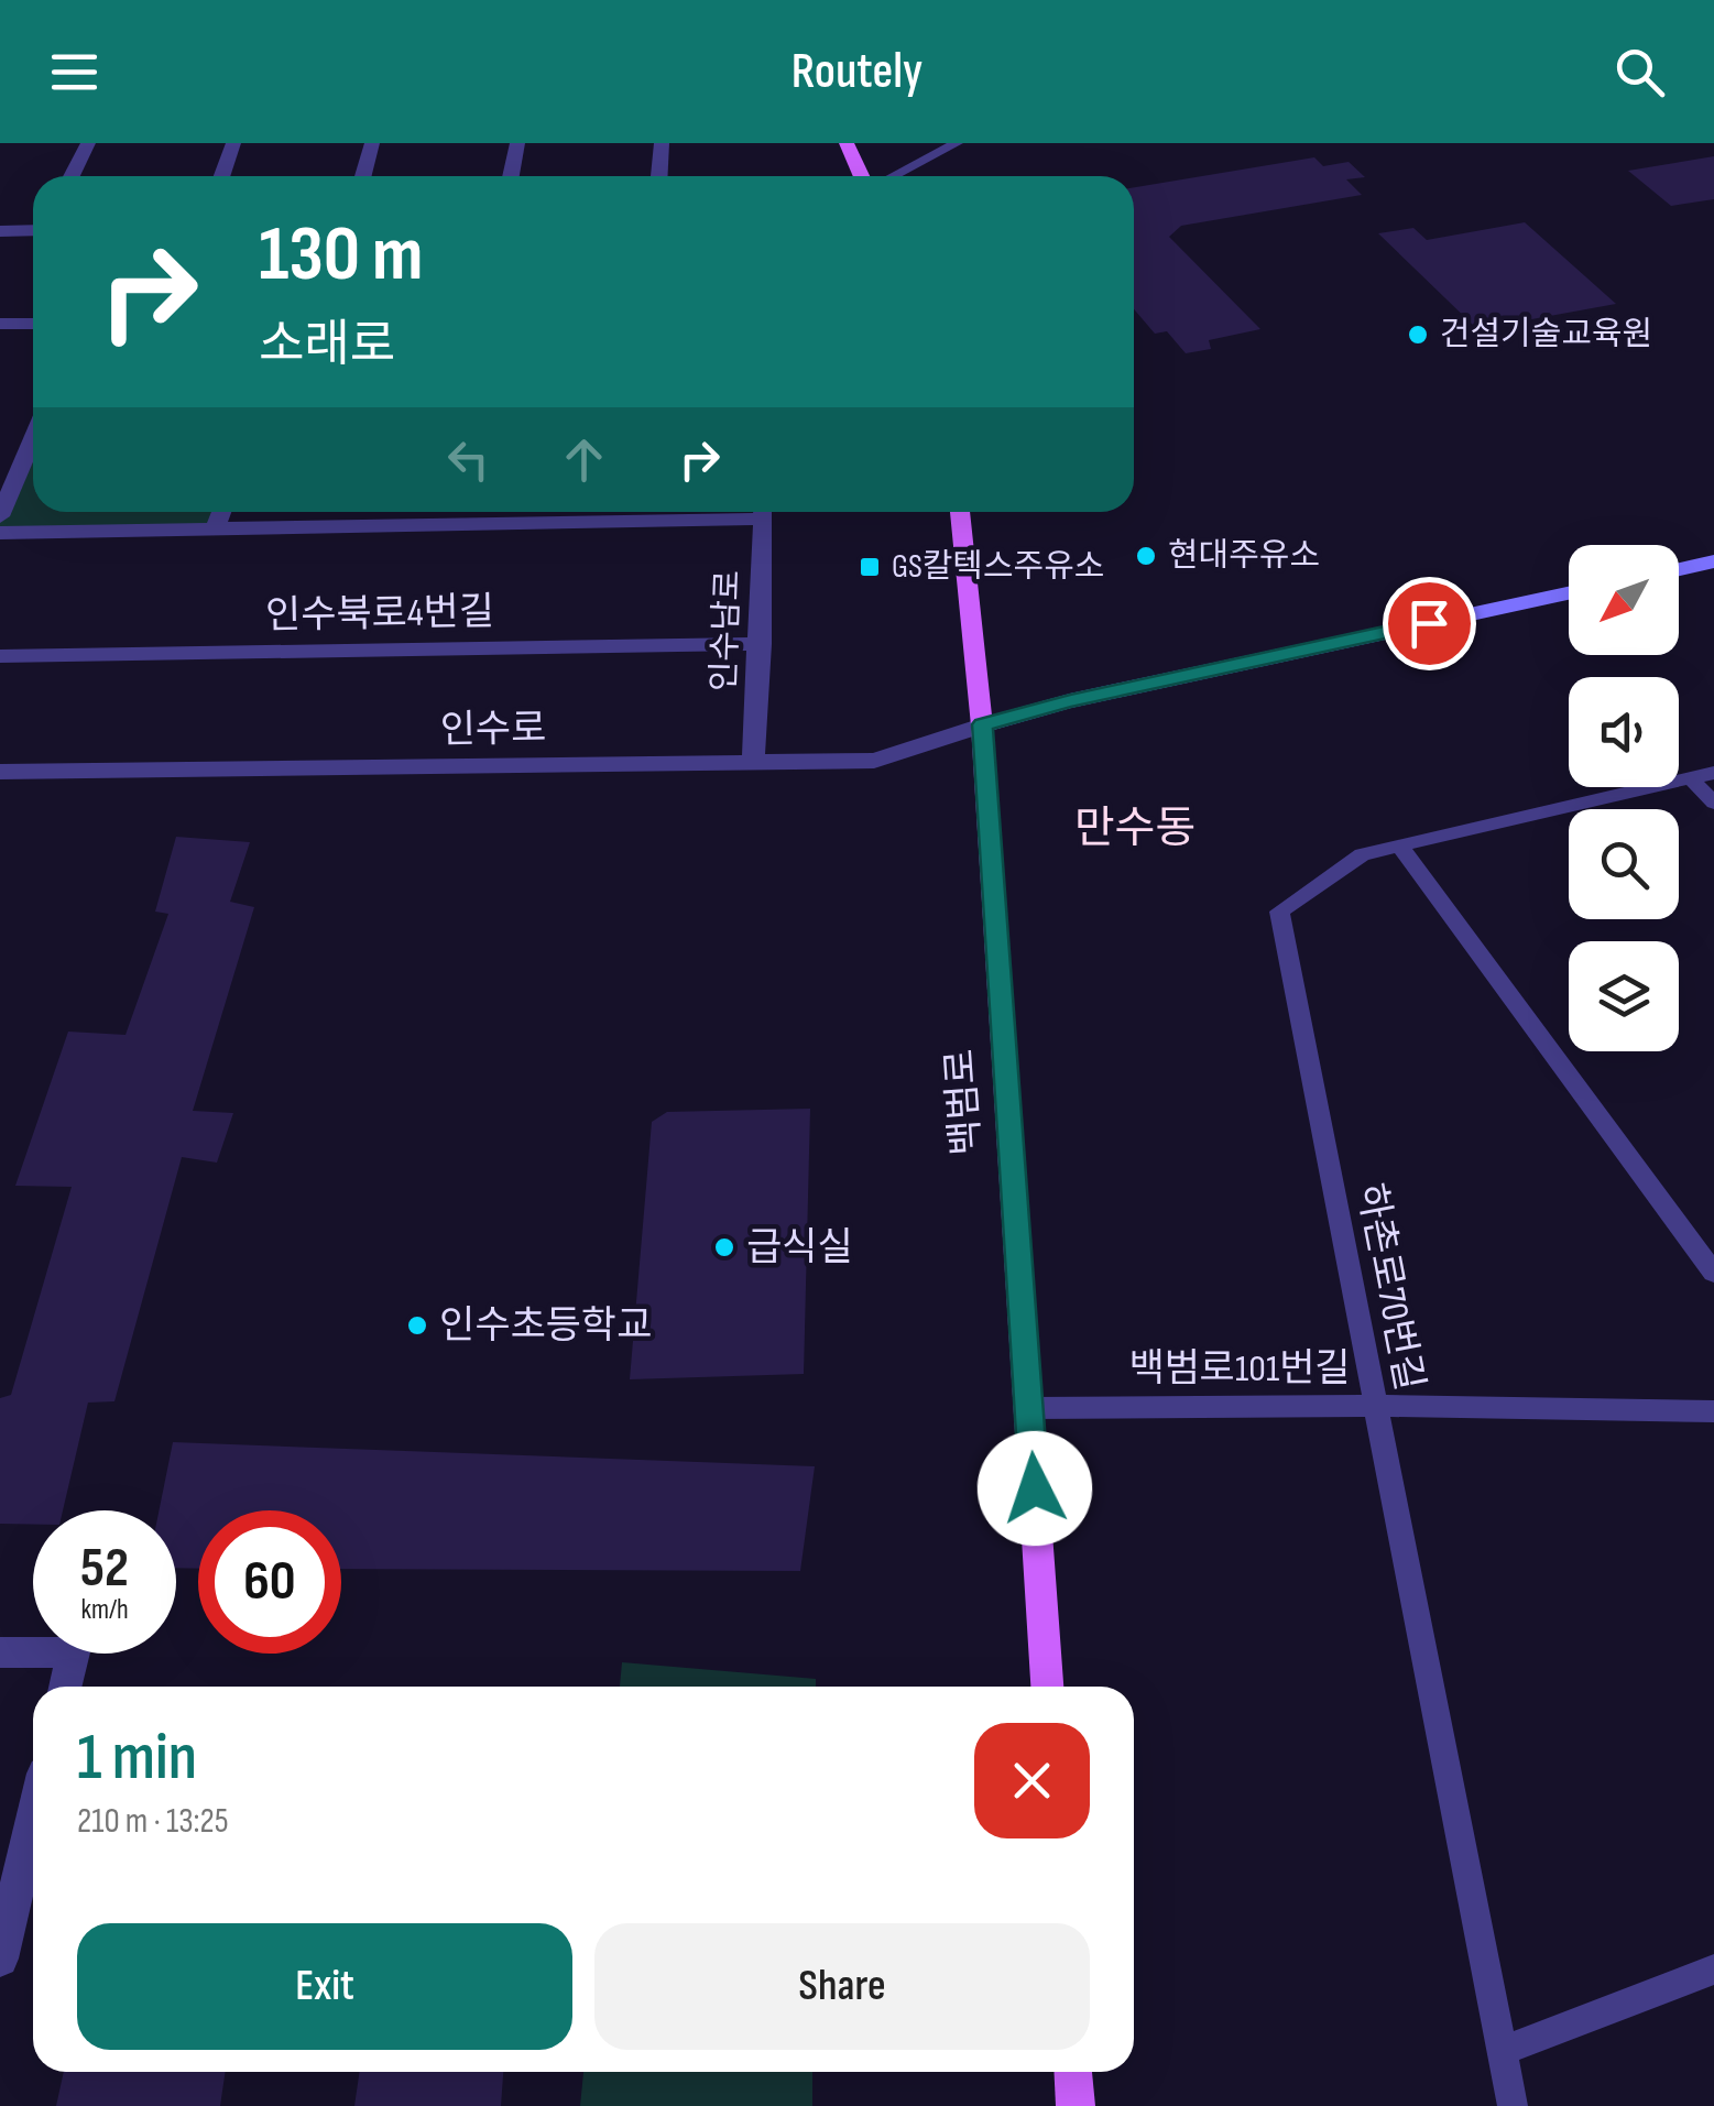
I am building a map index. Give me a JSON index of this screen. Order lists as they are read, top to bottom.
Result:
{
  "streets": {
    "main road": ["백범로"],
    "street": ["인수북로4번길", "인수남로", "인수로"],
    "lane": ["하촌로70번길", "백범로101번길"]
  },
  "crossings": [
    ["인수북로4번길", "인수남로"],
    ["인수남로", "인수로"],
    ["인수로", "백범로"],
    ["백범로", "백범로101번길"],
    ["하촌로70번길", "백범로101번길"]
  ],
  "districts": ["만수동"],
  "places": {
    "other": [
      "건설기술교육원",
      "현대주유소",
      "급식실",
      "인수초등학교"
    ],
    "transit": ["GS칼텍스주유소"]
  },
  "north": "bottom left",
  "page": {
    "header": "Routely",
    "turn": ["130 m", "소래로"],
    "speed": "52 km/h",
    "limit": "60",
    "heading": ["1 min", "210 m · 13:25"],
    "buttons": ["Exit", "Share"]
  }
}
